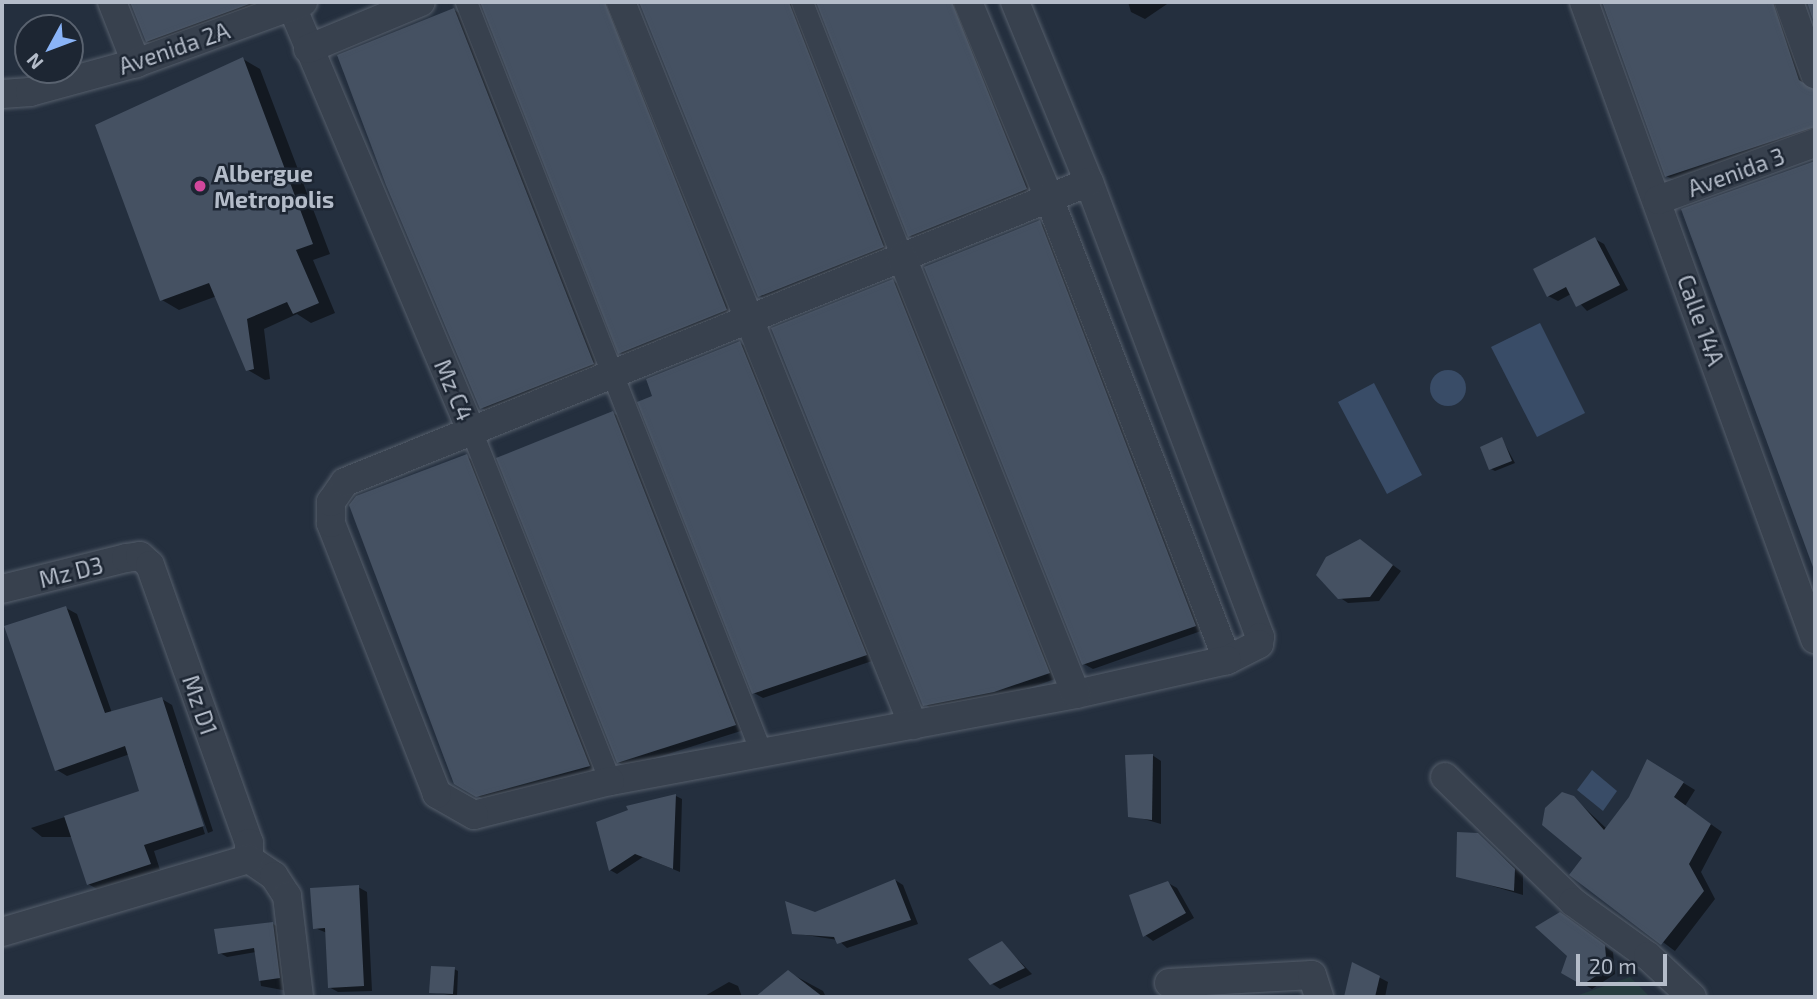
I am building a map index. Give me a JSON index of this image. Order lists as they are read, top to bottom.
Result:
{
  "streets": {
    "street": [
      "Avenida 2A",
      "Avenida 3",
      "Calle 14A",
      "Mz C4",
      "Mz D3",
      "Mz D1"
    ]
  },
  "crossings": [
    ["Avenida 2A", "Mz C4"],
    ["Avenida 3", "Calle 14A"],
    ["Mz D3", "Mz D1"]
  ],
  "places": ["Albergue Metropolis"],
  "scale_bar": "20 m",
  "north": "bottom left"
}
